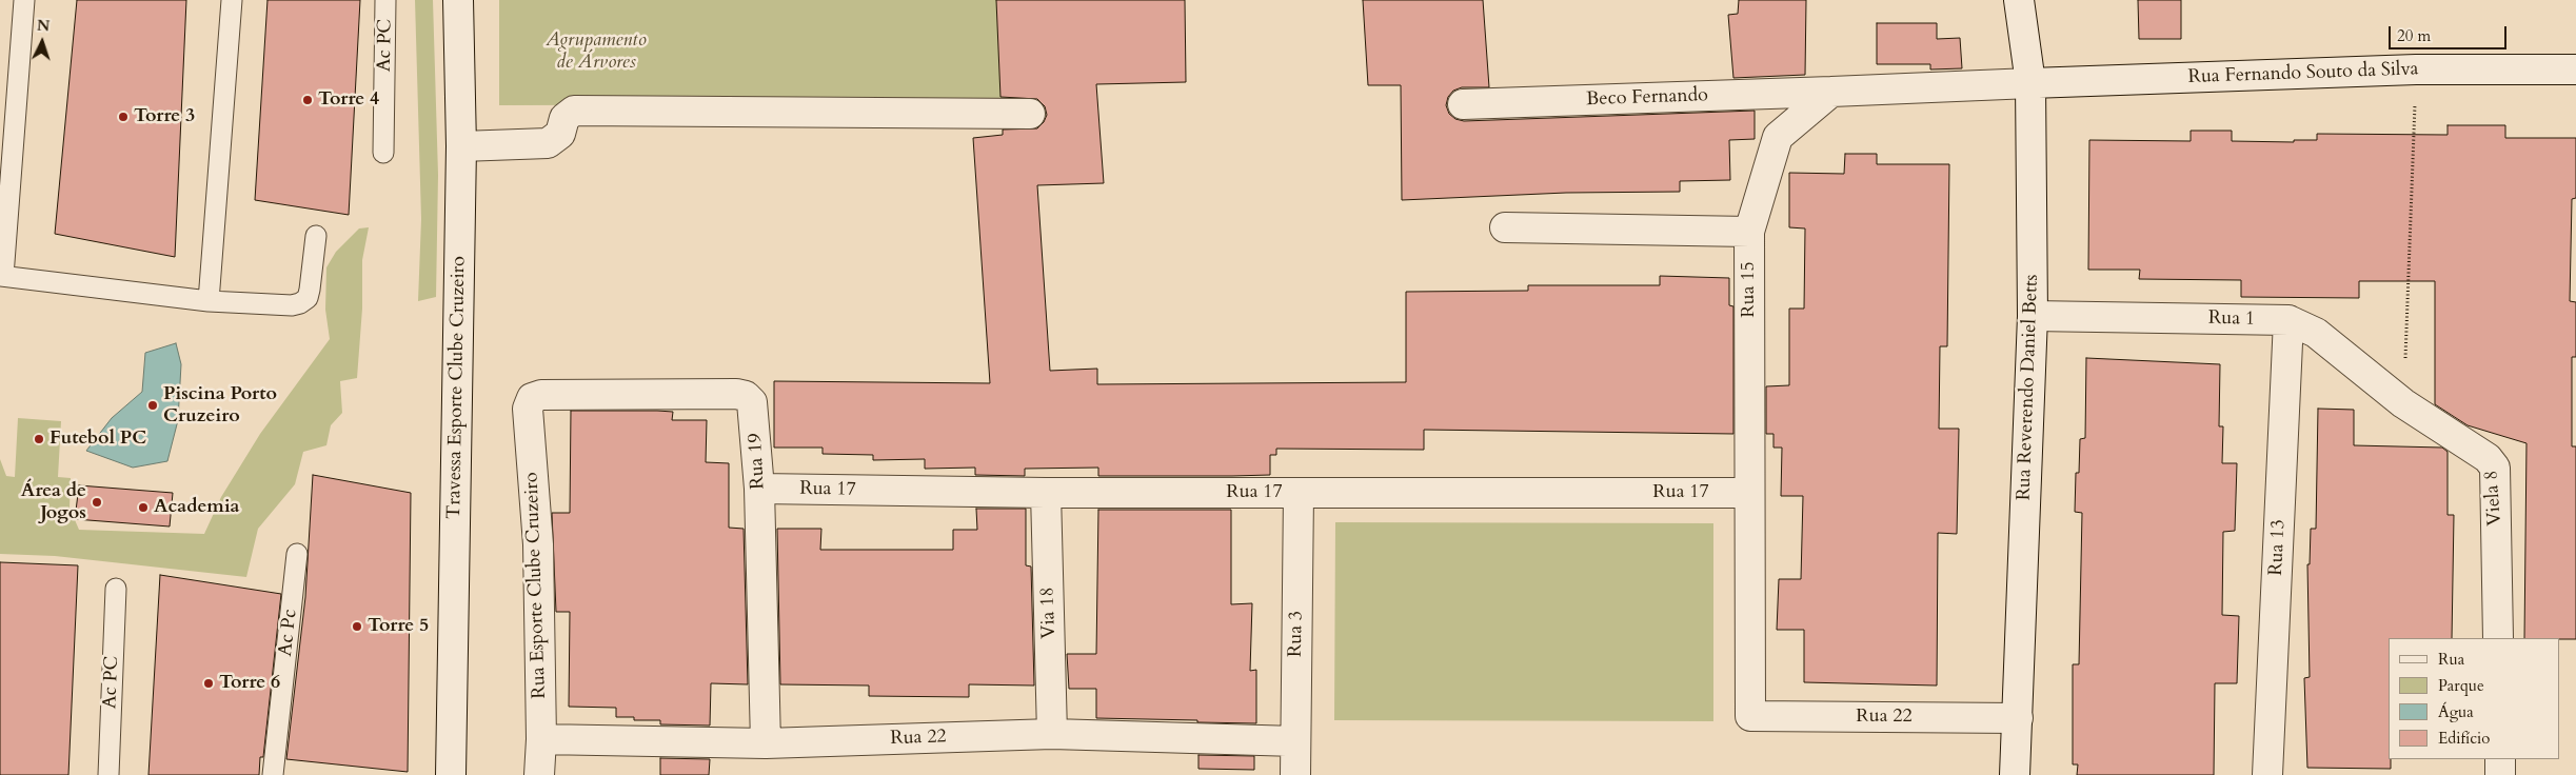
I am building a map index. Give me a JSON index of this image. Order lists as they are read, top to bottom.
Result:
{
  "streets": {
    "street": [
      "Rua Fernando Souto da Silva",
      "Beco Fernando",
      "Rua 15",
      "Rua 1",
      "Travessa Esporte Clube Cruzeiro",
      "Rua Reverendo Daniel Betts",
      "Rua 19",
      "Rua 17",
      "Viela 8",
      "Rua 13",
      "Rua Esporte Clube Cruzeiro",
      "Via 18",
      "Rua 3",
      "Rua 22"
    ],
    "lane": ["Ac PC", "Ac Pc"]
  },
  "crossings": [
    ["Rua Fernando Souto da Silva", "Rua Reverendo Daniel Betts"],
    ["Beco Fernando", "Rua 15"],
    ["Rua 15", "Rua 17"],
    ["Rua 15", "Rua 22"],
    ["Rua 1", "Rua Reverendo Daniel Betts"],
    ["Rua 1", "Viela 8"],
    ["Rua 1", "Rua 13"],
    ["Rua Reverendo Daniel Betts", "Rua 22"],
    ["Rua 19", "Rua 17"],
    ["Rua 19", "Rua Esporte Clube Cruzeiro"],
    ["Rua 19", "Rua 22"],
    ["Rua 17", "Via 18"],
    ["Rua 17", "Rua 3"],
    ["Rua Esporte Clube Cruzeiro", "Rua 22"],
    ["Via 18", "Rua 22"],
    ["Rua 3", "Rua 22"]
  ],
  "parks": ["Agrupamento de Árvores"],
  "places": [
    "Torre 4",
    "Torre 3",
    "Piscina Porto Cruzeiro",
    "Futebol PC",
    "Área de Jogos",
    "Academia",
    "Torre 5",
    "Torre 6"
  ],
  "legend": [
    "Rua",
    "Parque",
    "Água",
    "Edifício"
  ],
  "scale_bar": "20 m",
  "north": "top"
}
